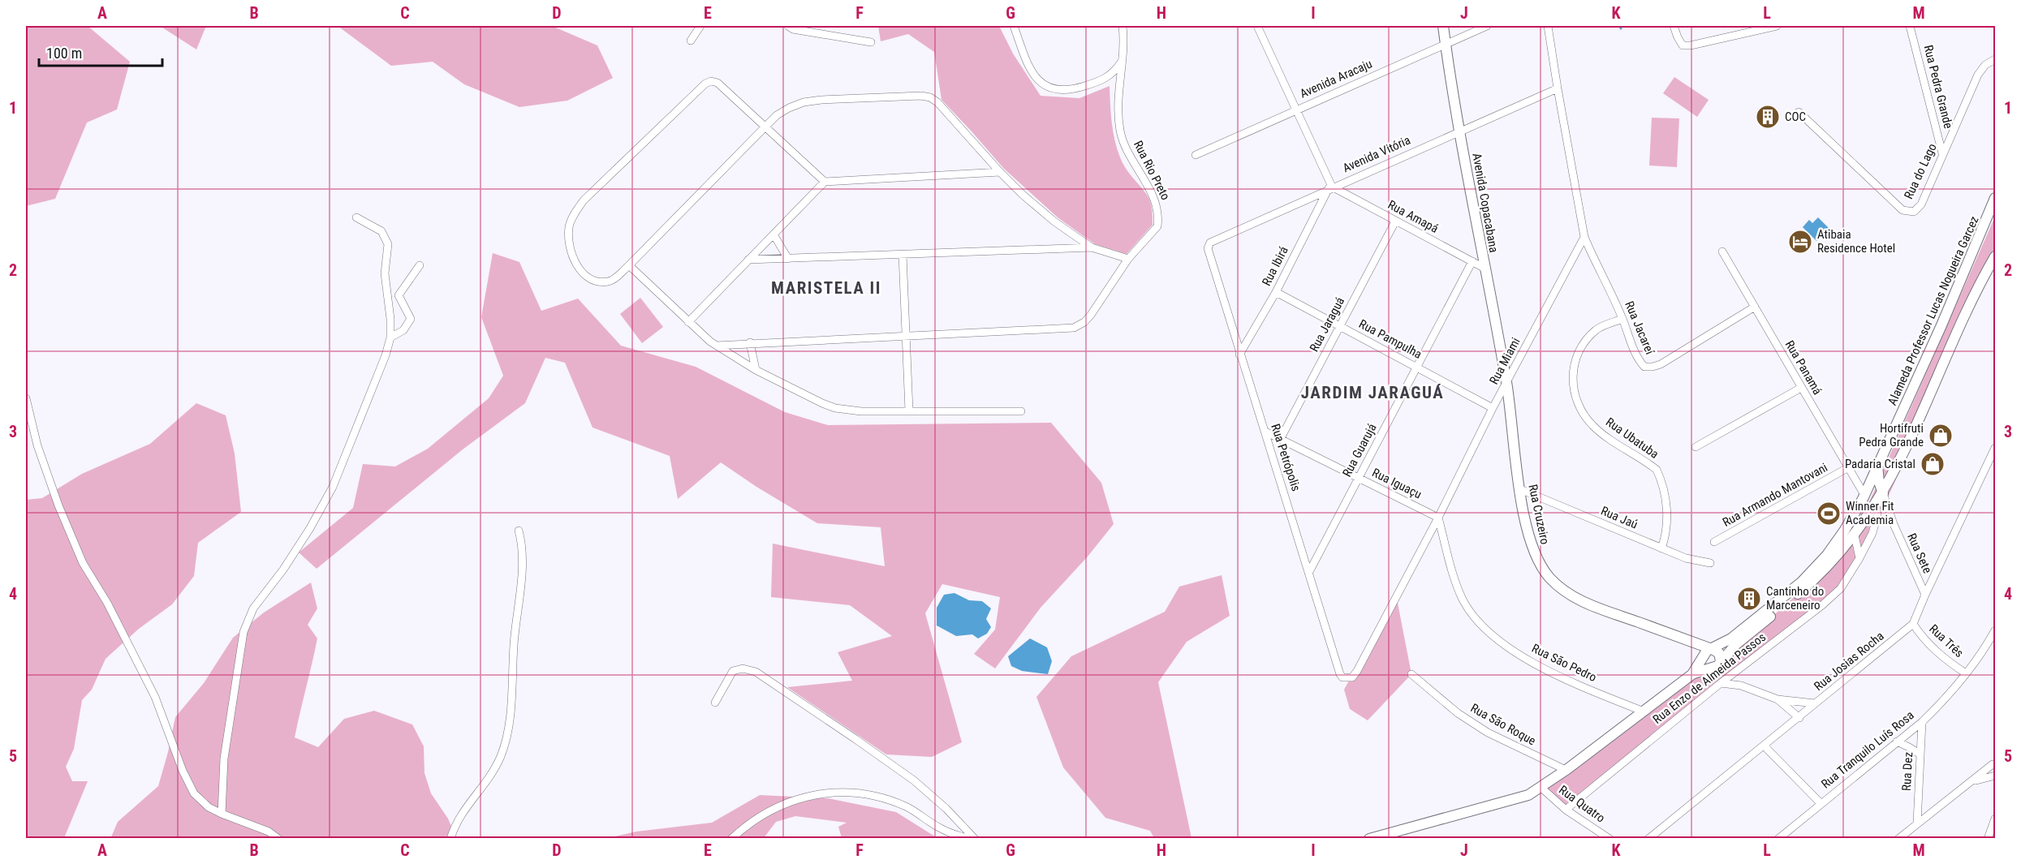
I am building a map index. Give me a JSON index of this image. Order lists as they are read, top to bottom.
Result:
{
  "streets": {
    "main road": ["Avenida Copacabana", "Alameda Professor Lucas Nogueira Garcez", "Rua Cruzeiro"],
    "street": [
      "Avenida Aracaju",
      "Rua Pedra Grande",
      "Avenida Vitória",
      "Rua Rio Preto",
      "Rua do Lago",
      "Rua Amapá",
      "Rua Ibirá",
      "Rua Jaraguá",
      "Rua Jacareí",
      "Rua Pampulha",
      "Rua Miami",
      "Rua Panamá",
      "Rua Ubatuba",
      "Rua Guarujá",
      "Rua Petrópolis",
      "Rua Iguaçu",
      "Rua Armando Mantovani",
      "Rua Jaú",
      "Rua Sete",
      "Rua Três",
      "Rua Josias Rocha",
      "Rua São Pedro",
      "Rua Enzo de Almeida Passos",
      "Rua São Roque",
      "Rua Tranquilo Luís Rosa",
      "Rua Dez",
      "Rua Quatro"
    ]
  },
  "crossings": [
    ["Avenida Aracaju", "Avenida Copacabana"],
    ["Rua Pedra Grande", "Rua do Lago"],
    ["Avenida Vitória", "Avenida Copacabana"],
    ["Avenida Vitória", "Rua Amapá"],
    ["Avenida Vitória", "Rua Ibirá"],
    ["Avenida Vitória", "Rua Petrópolis"],
    ["Avenida Copacabana", "Rua Amapá"],
    ["Avenida Copacabana", "Rua Miami"],
    ["Avenida Copacabana", "Rua Cruzeiro"],
    ["Rua Amapá", "Rua Ibirá"],
    ["Rua Amapá", "Rua Jaraguá"],
    ["Rua Amapá", "Rua Guarujá"],
    ["Rua Ibirá", "Rua Pampulha"],
    ["Rua Ibirá", "Rua Petrópolis"],
    ["Alameda Professor Lucas Nogueira Garcez", "Rua Panamá"],
    ["Alameda Professor Lucas Nogueira Garcez", "Rua Cruzeiro"],
    ["Alameda Professor Lucas Nogueira Garcez", "Rua Sete"],
    ["Alameda Professor Lucas Nogueira Garcez", "Rua São Pedro"],
    ["Alameda Professor Lucas Nogueira Garcez", "Rua Enzo de Almeida Passos"],
    ["Alameda Professor Lucas Nogueira Garcez", "Rua São Roque"],
    ["Alameda Professor Lucas Nogueira Garcez", "Rua Quatro"],
    ["Rua Jaraguá", "Rua Pampulha"],
    ["Rua Jaraguá", "Rua Iguaçu"],
    ["Rua Jacareí", "Rua Miami"],
    ["Rua Jacareí", "Rua Panamá"],
    ["Rua Jacareí", "Rua Ubatuba"],
    ["Rua Pampulha", "Rua Miami"],
    ["Rua Pampulha", "Rua Guarujá"],
    ["Rua Miami", "Rua Petrópolis"],
    ["Rua Miami", "Rua Iguaçu"],
    ["Rua Miami", "Rua Cruzeiro"],
    ["Rua Miami", "Rua São Pedro"],
    ["Rua Panamá", "Rua Armando Mantovani"],
    ["Rua Ubatuba", "Rua Jaú"],
    ["Rua Guarujá", "Rua Petrópolis"],
    ["Rua Guarujá", "Rua Iguaçu"],
    ["Rua Petrópolis", "Rua Iguaçu"],
    ["Rua Iguaçu", "Rua São Pedro"],
    ["Rua Cruzeiro", "Rua Jaú"],
    ["Rua Sete", "Rua Josias Rocha"],
    ["Rua Três", "Rua Josias Rocha"],
    ["Rua Três", "Rua Tranquilo Luís Rosa"],
    ["Rua Enzo de Almeida Passos", "Rua Quatro"],
    ["Rua Tranquilo Luís Rosa", "Rua Dez"]
  ],
  "districts": ["MARISTELA II", "JARDIM JARAGUÁ"],
  "places": {
    "building": ["COC", "Cantinho do Marceneiro"],
    "hotel": ["Atibaia Residence Hotel"],
    "shop": ["Hortifruti Pedra Grande", "Padaria Cristal"],
    "sports": ["Winner Fit Academia"]
  },
  "scale_bar": "100 m",
  "grid": {
    "columns": [
      "A",
      "B",
      "C",
      "D",
      "E",
      "F",
      "G",
      "H",
      "I",
      "J",
      "K",
      "L",
      "M"
    ],
    "rows": [
      "1",
      "2",
      "3",
      "4",
      "5"
    ]
  }
}
